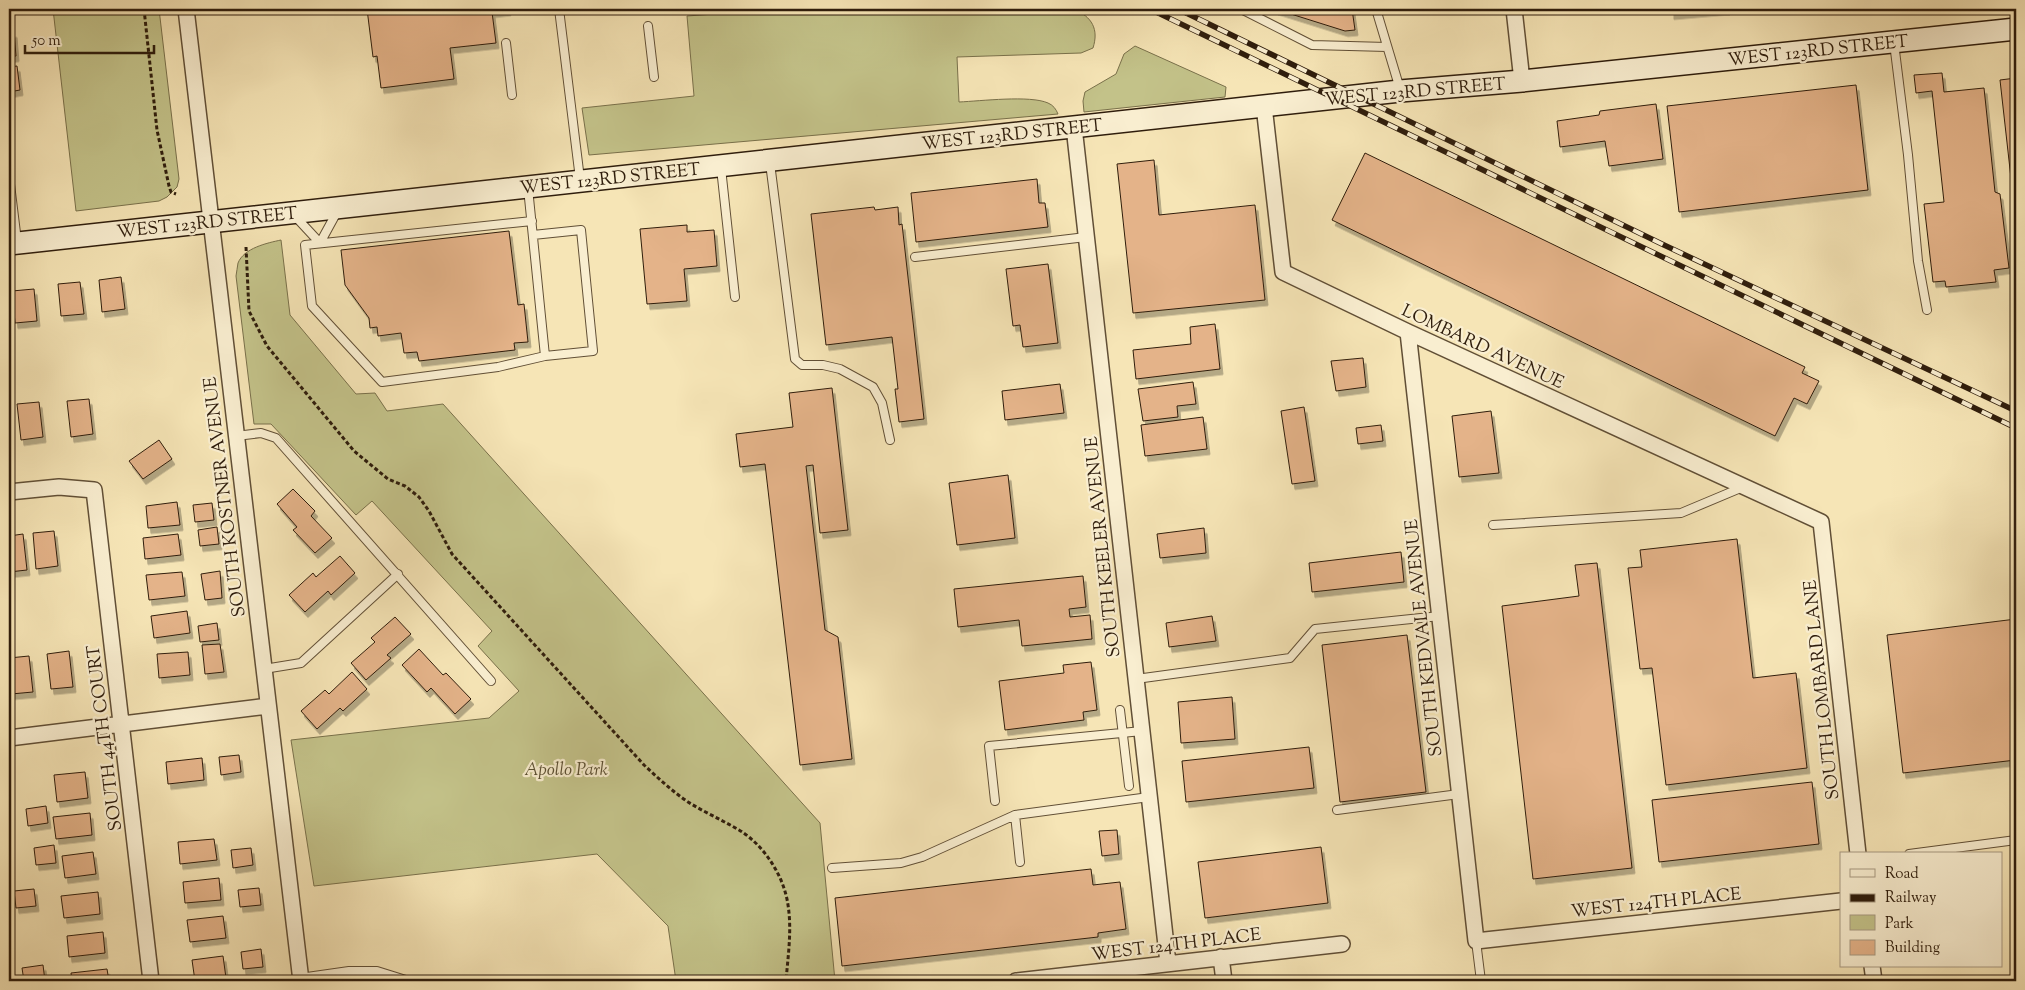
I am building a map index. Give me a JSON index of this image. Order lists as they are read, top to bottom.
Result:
{
  "streets": {
    "street": [
      "WEST 123RD STREET",
      "LOMBARD AVENUE",
      "SOUTH KOSTNER AVENUE",
      "SOUTH KEELER AVENUE",
      "SOUTH KEDVALE AVENUE",
      "SOUTH LOMBARD LANE",
      "SOUTH 44TH COURT",
      "WEST 124TH PLACE"
    ]
  },
  "crossings": [
    ["WEST 123RD STREET", "LOMBARD AVENUE"],
    ["WEST 123RD STREET", "SOUTH KOSTNER AVENUE"],
    ["WEST 123RD STREET", "SOUTH KEELER AVENUE"],
    ["LOMBARD AVENUE", "SOUTH KEDVALE AVENUE"],
    ["LOMBARD AVENUE", "SOUTH LOMBARD LANE"],
    ["SOUTH KEELER AVENUE", "WEST 124TH PLACE"],
    ["SOUTH KEDVALE AVENUE", "WEST 124TH PLACE"]
  ],
  "parks": ["Apollo Park"],
  "legend": [
    "Road",
    "Railway",
    "Park",
    "Building"
  ],
  "scale_bar": "50 m"
}
